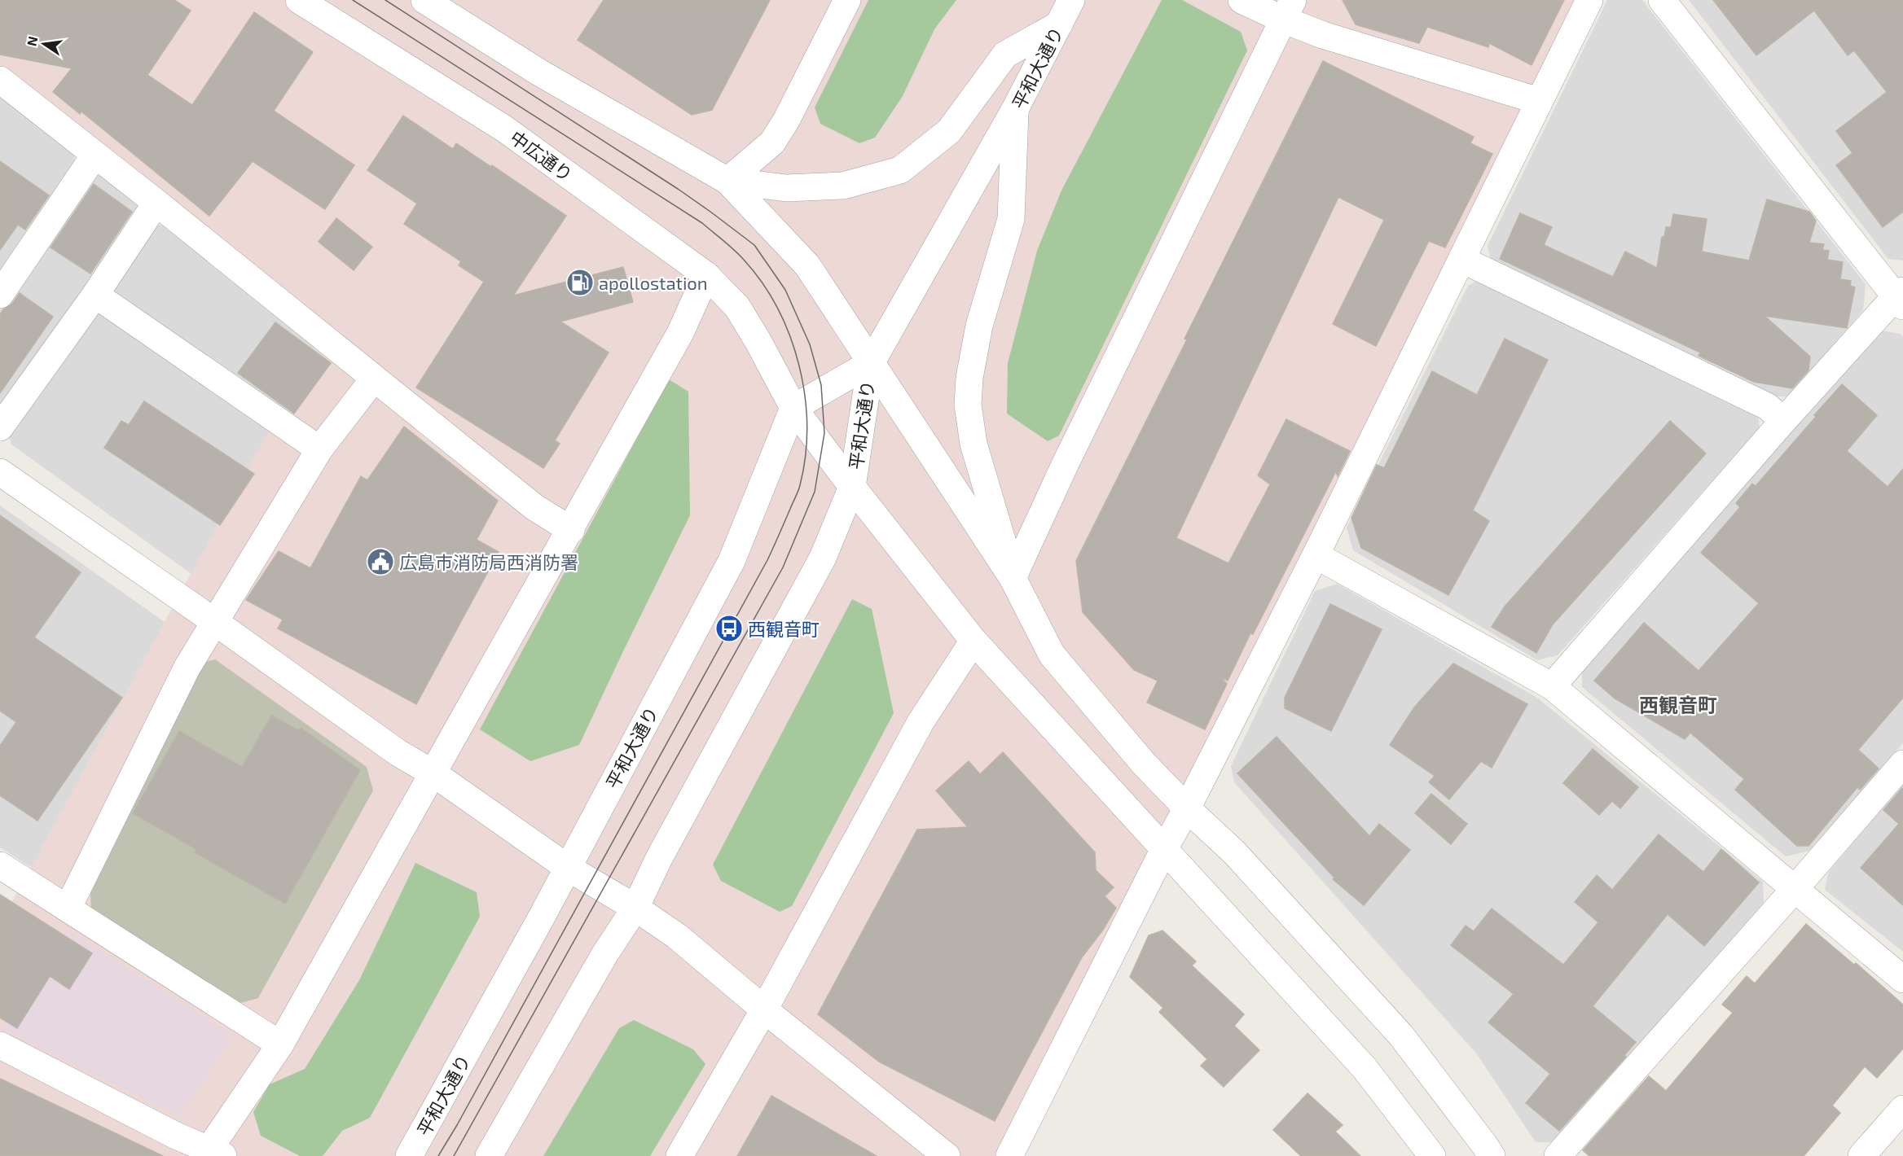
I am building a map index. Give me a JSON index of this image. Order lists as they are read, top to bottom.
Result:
{
  "streets": {
    "street": ["平和大通り", "中広通り"]
  },
  "crossings": [
    ["平和大通り", "中広通り"]
  ],
  "districts": ["西観音町"],
  "places": {
    "fuel station": ["apollostation"],
    "public building": ["広島市消防局西消防署"],
    "bus stop": ["西観音町"]
  },
  "north": "left"
}
